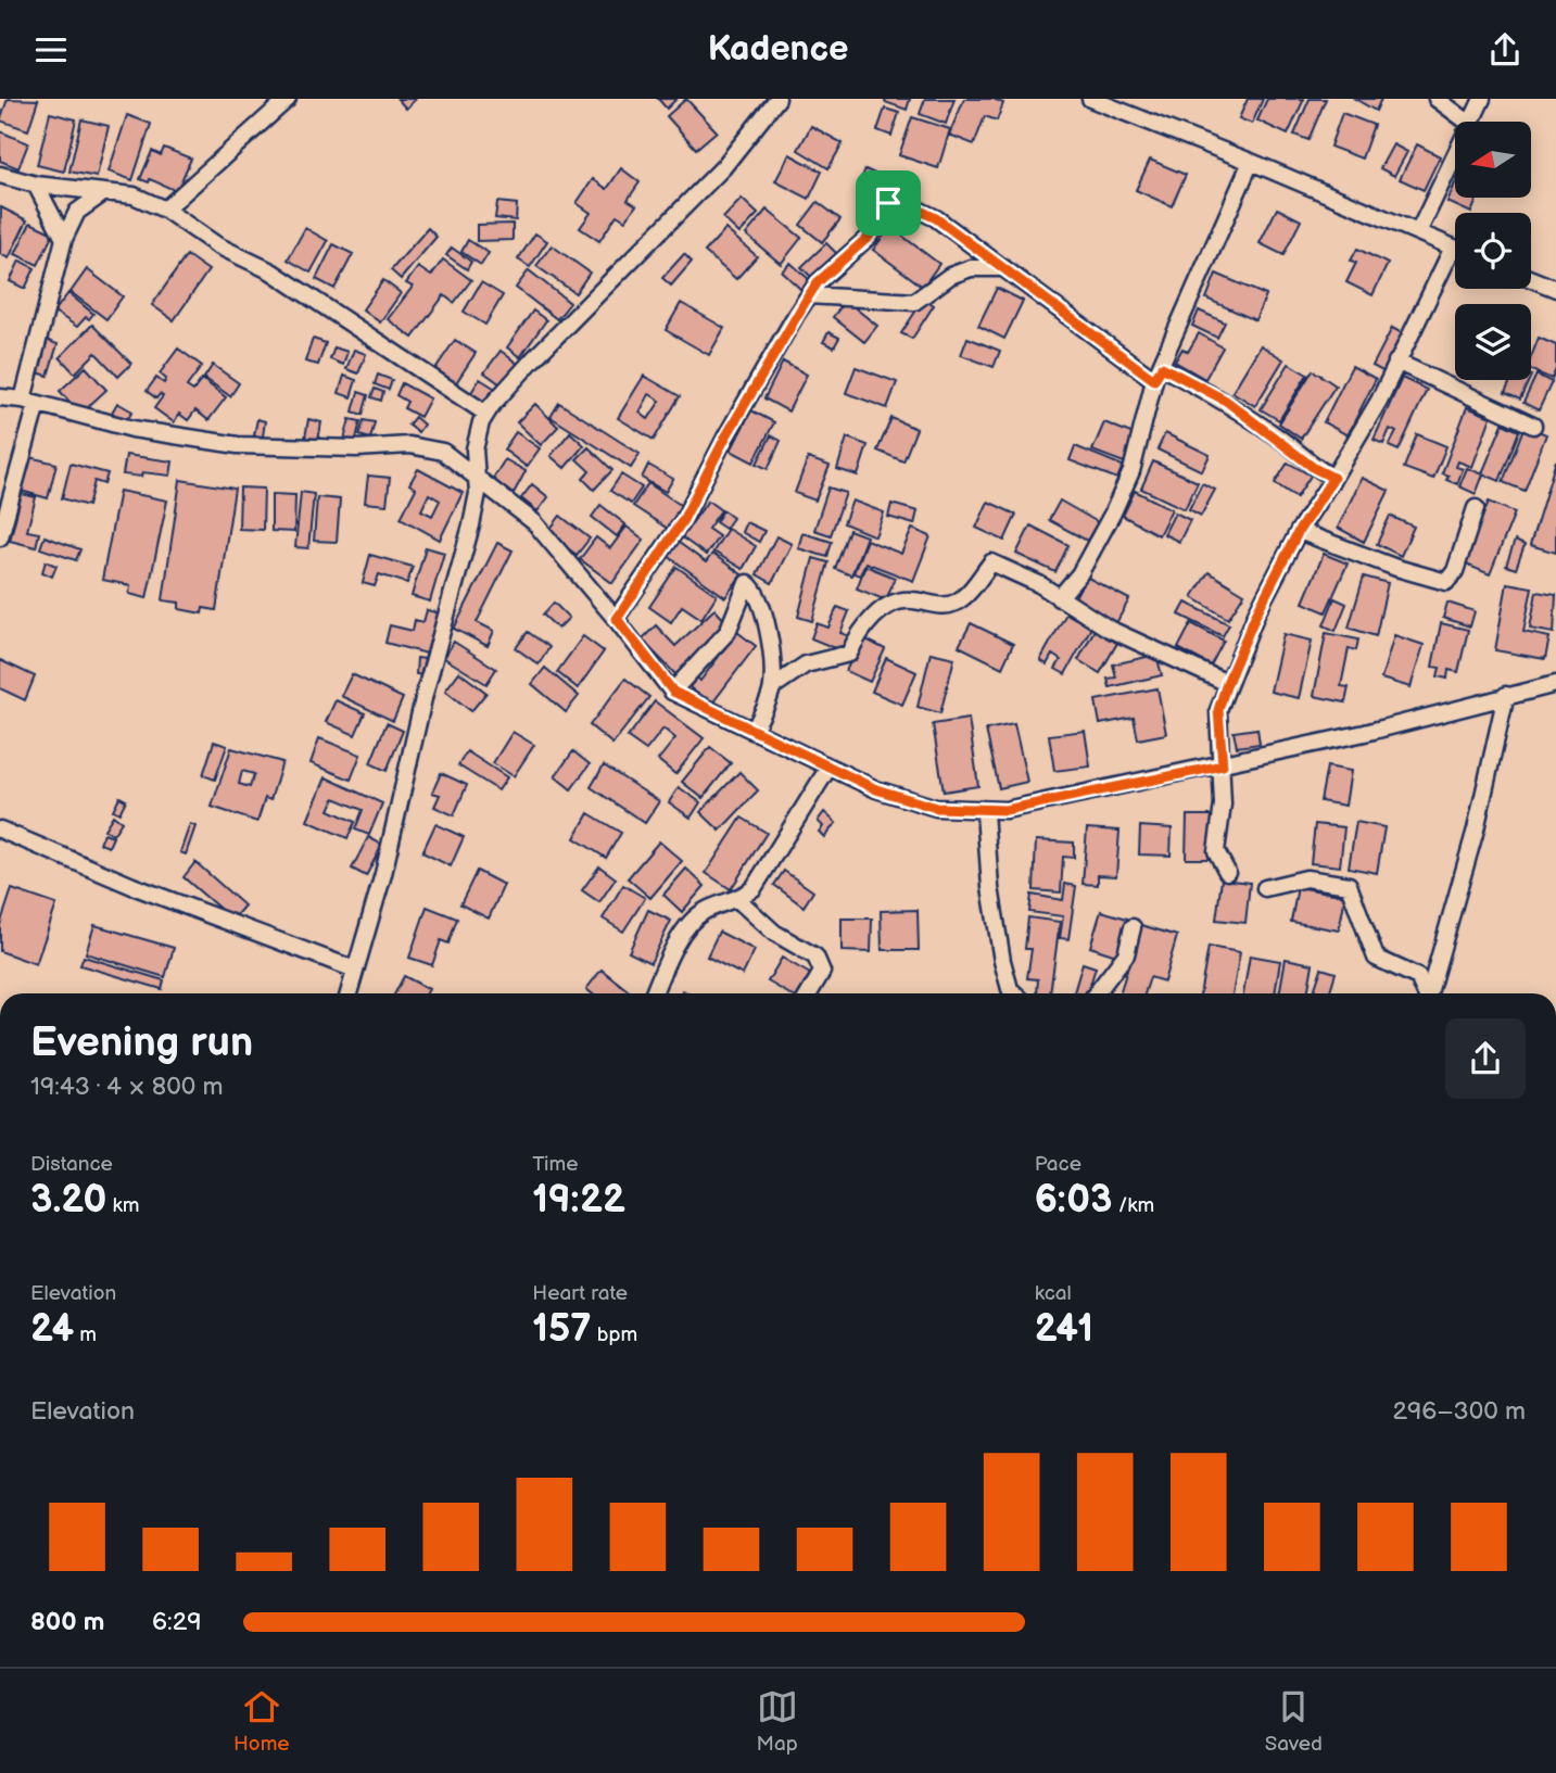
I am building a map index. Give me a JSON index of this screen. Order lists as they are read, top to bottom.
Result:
{
  "north": "left",
  "page": {
    "header": "Kadence",
    "heading": ["Evening run", "19:43 · 4 × 800 m"],
    "stats": [
      ["Distance", "3.20 km"],
      ["Time", "19:22"],
      ["Pace", "6:03 /km"],
      ["Elevation", "24 m"],
      ["Heart rate", "157 bpm"],
      ["kcal", "241"]
    ],
    "chart": ["Elevation", "296–300 m"],
    "list": [
      {
        "name": "800 m",
        "note": "6:29"
      }
    ],
    "tabs": ["Home", "Map", "Saved"]
  }
}
